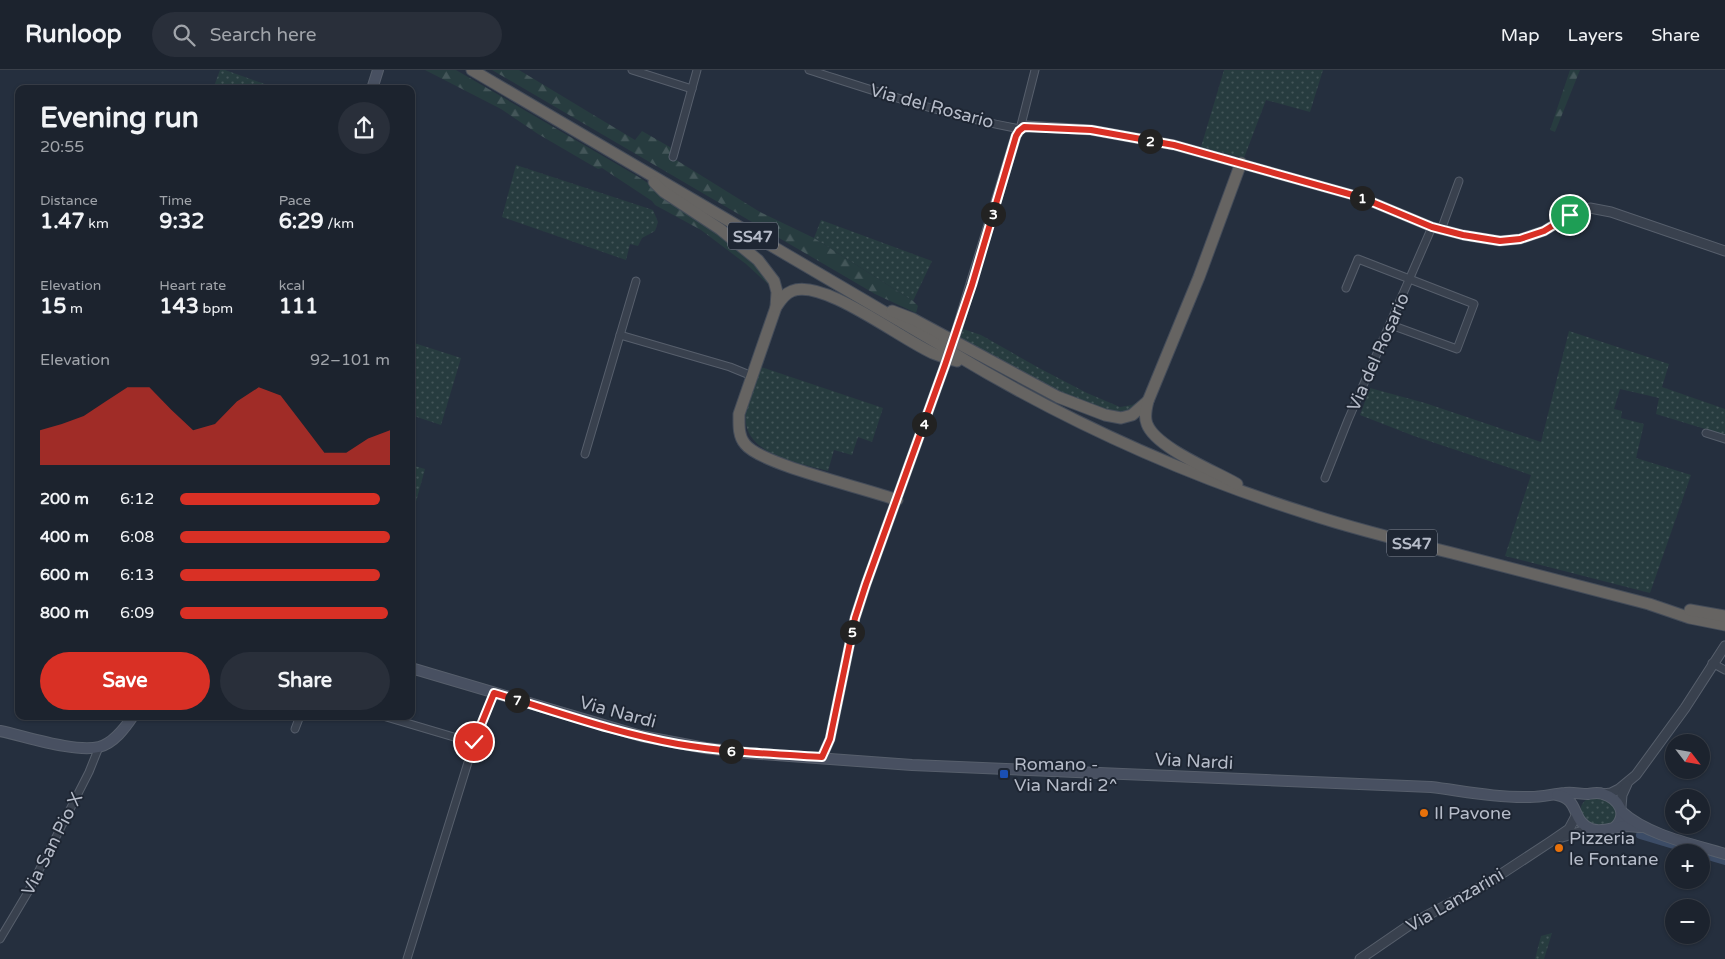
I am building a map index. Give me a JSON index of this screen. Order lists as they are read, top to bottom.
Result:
{
  "streets": {
    "highway": ["SS47"],
    "main road": ["Via Nardi"],
    "street": ["Via del Rosario", "Via San Pio X", "Via Lanzarini"]
  },
  "crossings": [
    ["Via Nardi", "Via Lanzarini"]
  ],
  "places": {
    "transit": ["Romano - Via Nardi 2^"],
    "other": ["Il Pavone", "Pizzeria le Fontane"]
  },
  "north": "bottom right",
  "page": {
    "header": "Runloop",
    "search": "Search here",
    "nav": ["Map", "Layers", "Share"],
    "heading": ["Evening run", "20:55"],
    "pins": [
      "2",
      "1",
      "3",
      "4",
      "5",
      "7",
      "6"
    ],
    "stats": [
      ["Distance", "1.47 km"],
      ["Time", "9:32"],
      ["Pace", "6:29 /km"],
      ["Elevation", "15 m"],
      ["Heart rate", "143 bpm"],
      ["kcal", "111"]
    ],
    "chart": ["Elevation", "92–101 m"],
    "list": [
      {
        "name": "200 m",
        "note": "6:12"
      },
      {
        "name": "400 m",
        "note": "6:08"
      },
      {
        "name": "600 m",
        "note": "6:13"
      },
      {
        "name": "800 m",
        "note": "6:09"
      }
    ],
    "buttons": ["Save", "Share"],
    "map_buttons": ["+", "−"]
  }
}
